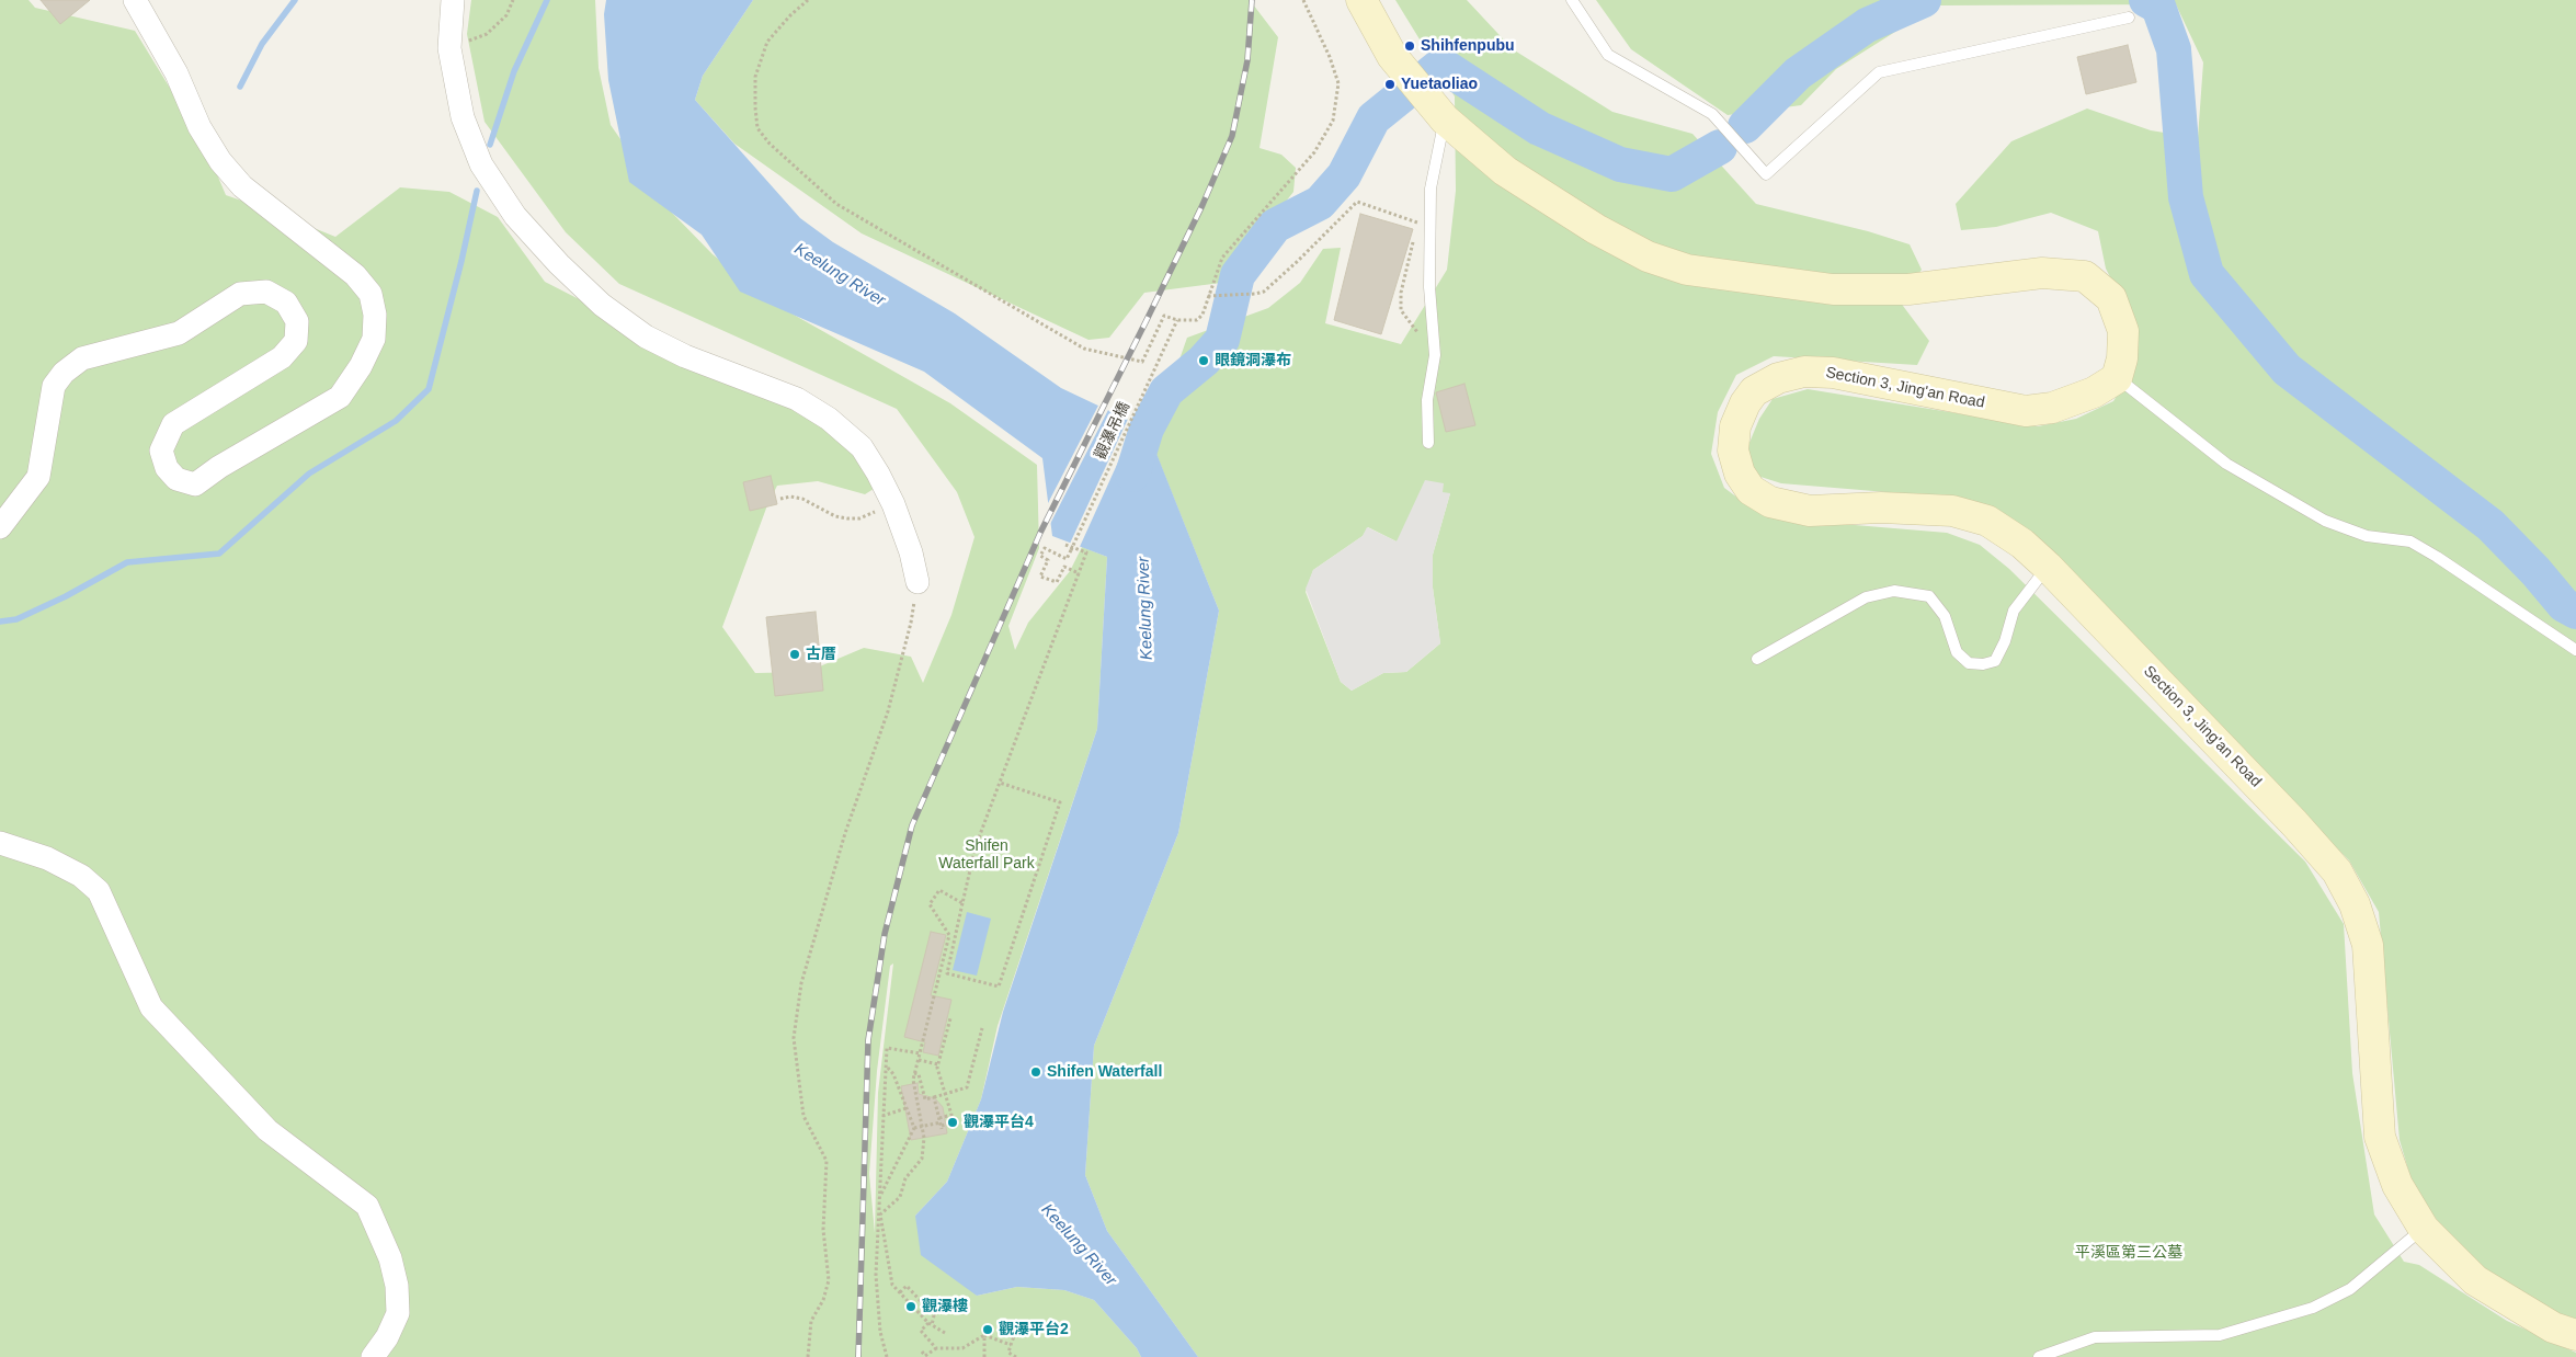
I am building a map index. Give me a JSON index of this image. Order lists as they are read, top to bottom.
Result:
{
  "streets": {
    "main road": ["Section 3, Jing'an Road"],
    "path": ["觀瀑吊橋"]
  },
  "water": ["Keelung River"],
  "parks": ["Shifen Waterfall Park", "平溪區第三公墓"],
  "places": [
    "Shihfenpubu",
    "Yuetaoliao",
    "眼鏡洞瀑布",
    "古厝",
    "Shifen Waterfall",
    "觀瀑平台4",
    "觀瀑樓",
    "觀瀑平台2"
  ]
}
